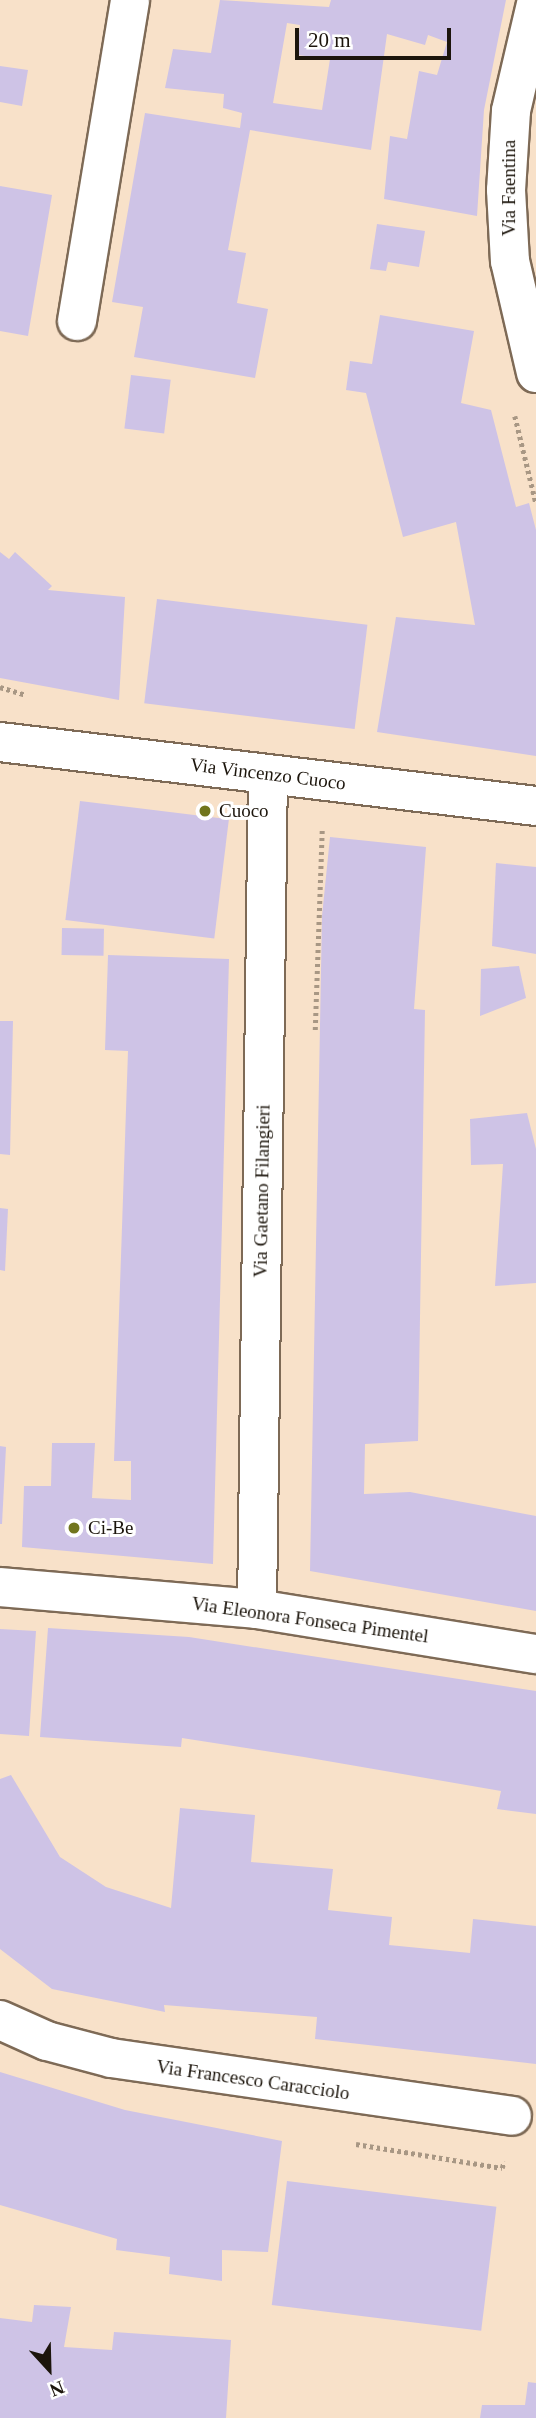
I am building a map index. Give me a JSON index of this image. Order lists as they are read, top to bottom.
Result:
{
  "streets": {
    "street": [
      "Via Faentina",
      "Via Vincenzo Cuoco",
      "Via Gaetano Filangieri",
      "Via Eleonora Fonseca Pimentel",
      "Via Francesco Caracciolo"
    ]
  },
  "crossings": [
    ["Via Vincenzo Cuoco", "Via Gaetano Filangieri"],
    ["Via Gaetano Filangieri", "Via Eleonora Fonseca Pimentel"]
  ],
  "places": ["Cuoco", "Ci-Be"],
  "scale_bar": "20 m",
  "north": "bottom"
}
